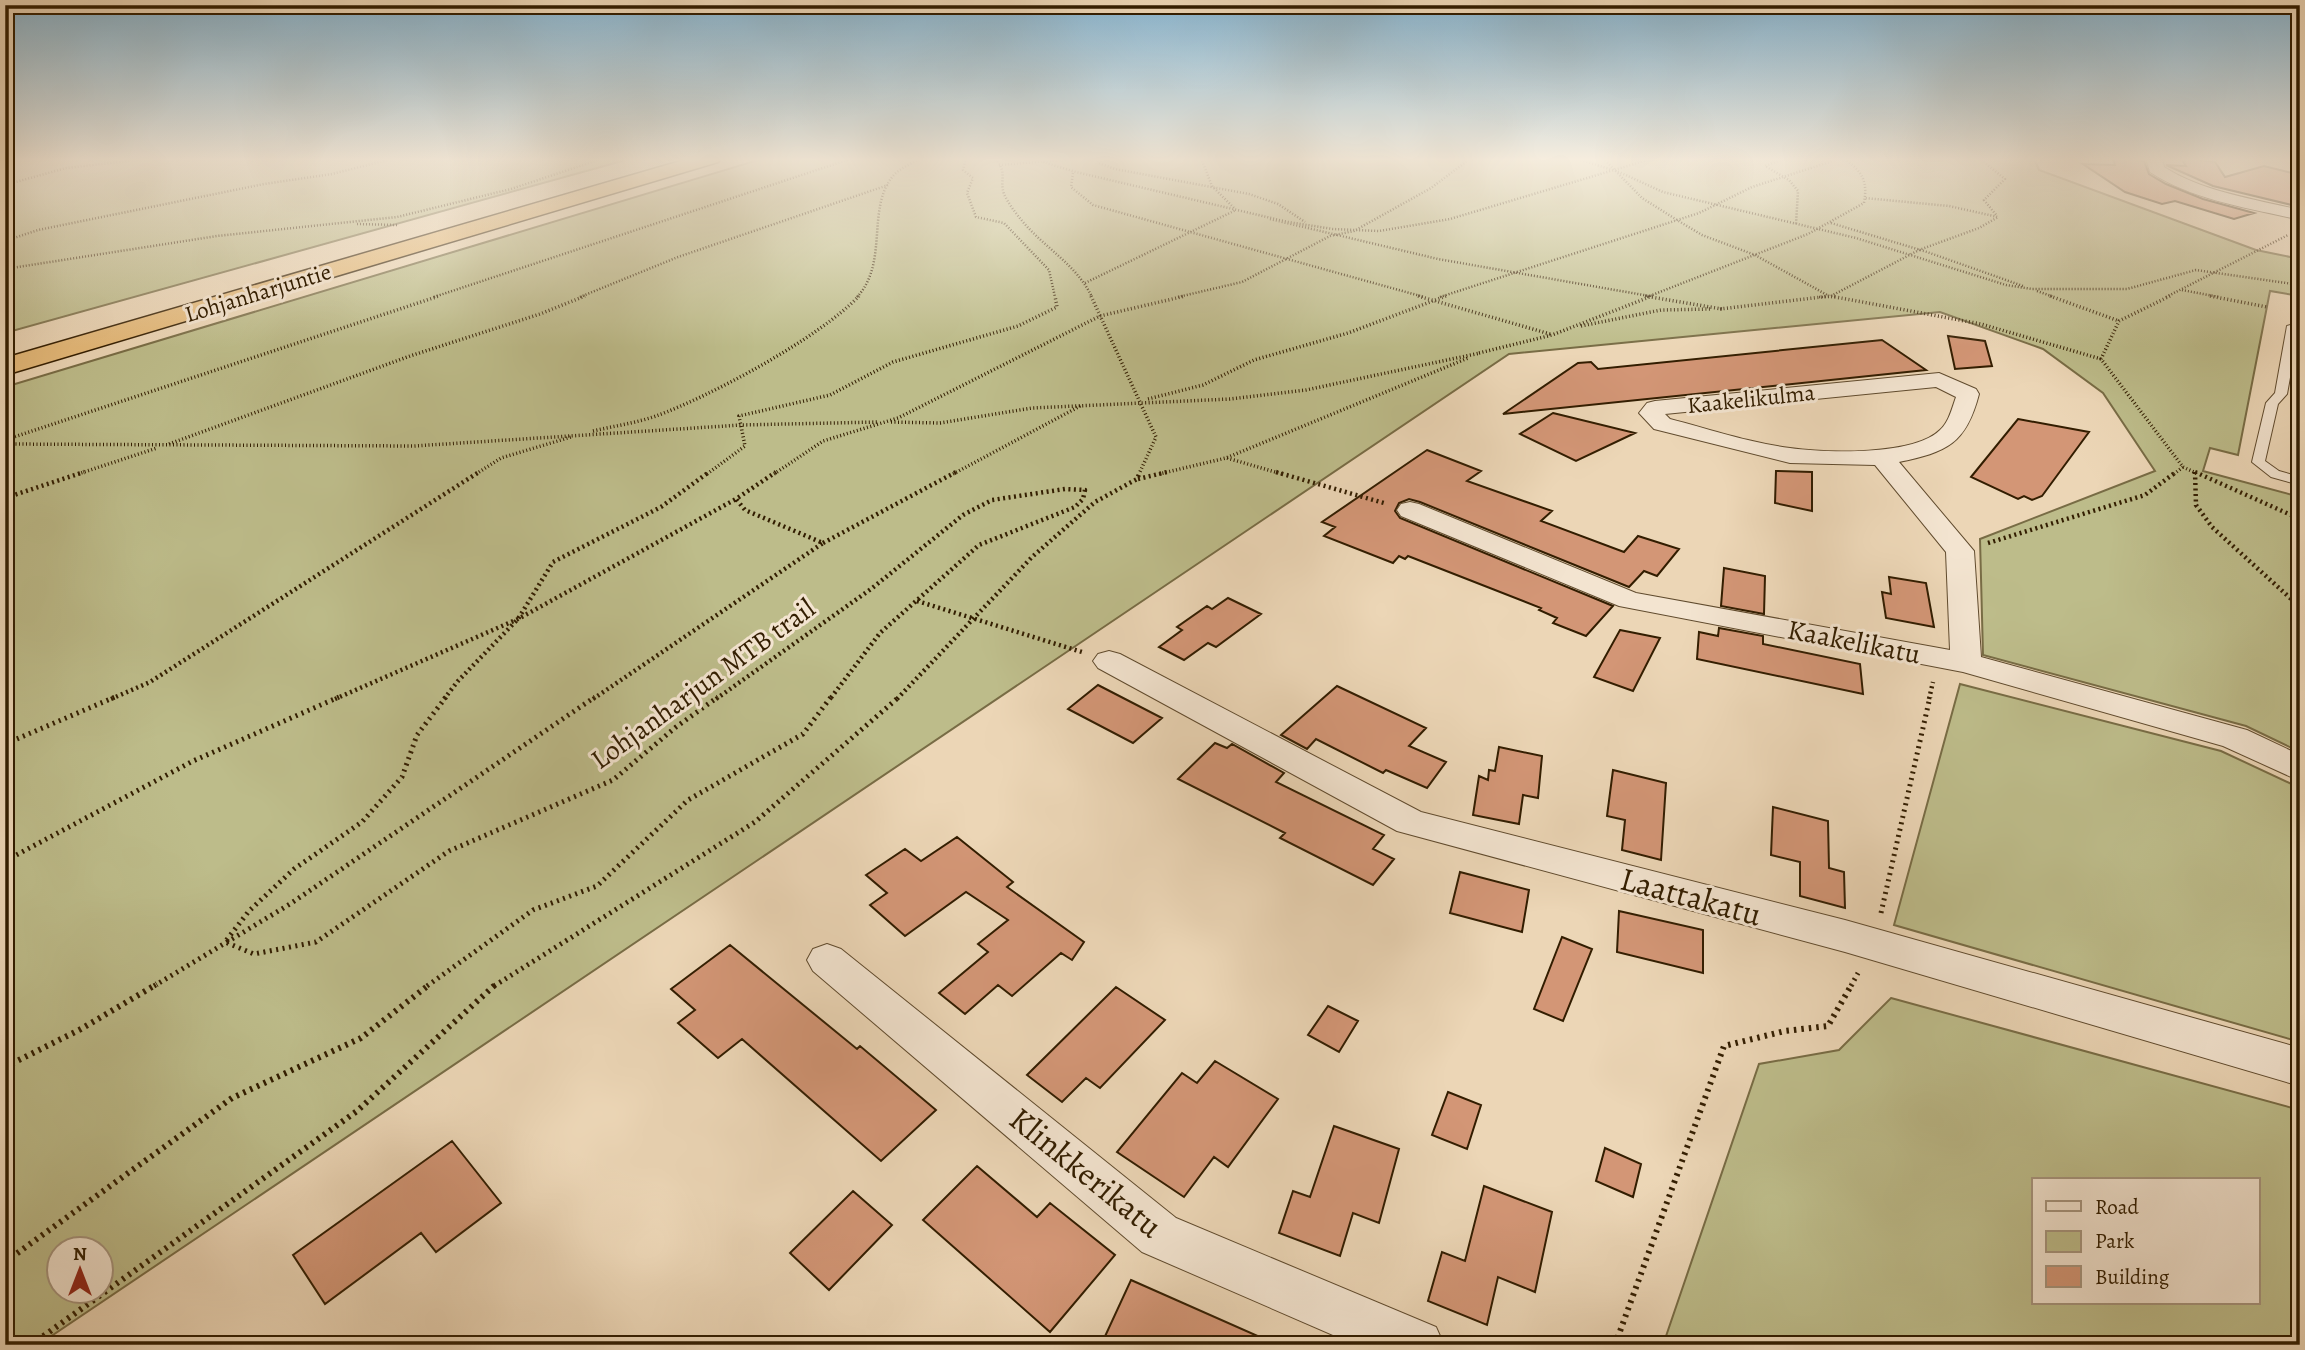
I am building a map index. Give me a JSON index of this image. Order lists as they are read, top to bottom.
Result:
{
  "streets": {
    "highway": ["Lohjanharjuntie"],
    "street": [
      "Kaakelikulma",
      "Kaakelikatu",
      "Laattakatu",
      "Klinkkerikatu"
    ],
    "path": ["Lohjanharjun MTB trail"]
  },
  "legend": ["Road", "Park", "Building"],
  "north": "top"
}
